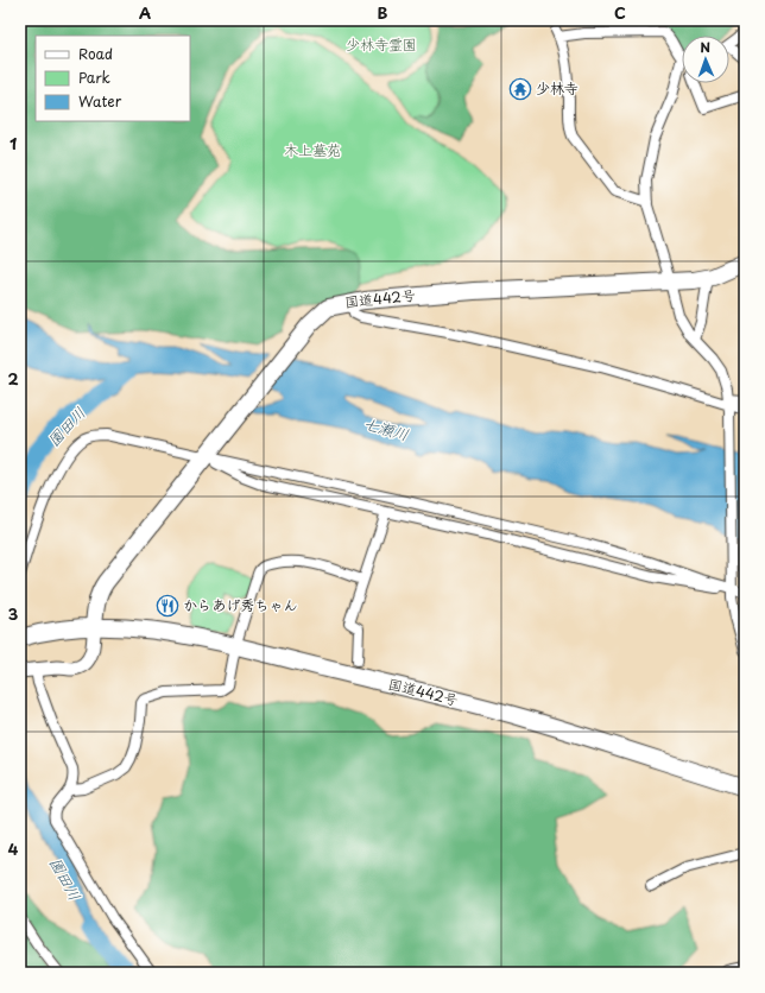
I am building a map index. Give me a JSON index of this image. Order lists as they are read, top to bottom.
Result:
{
  "streets": {
    "highway": ["国道442号"]
  },
  "water": ["園田川", "七瀬川"],
  "parks": ["少林寺霊園", "木上墓苑"],
  "places": {
    "temple": ["少林寺"],
    "restaurant": ["からあげ秀ちゃん"]
  },
  "legend": ["Road", "Park", "Water"],
  "north": "top",
  "grid": {
    "columns": ["A", "B", "C"],
    "rows": [
      "1",
      "2",
      "3",
      "4"
    ]
  }
}
